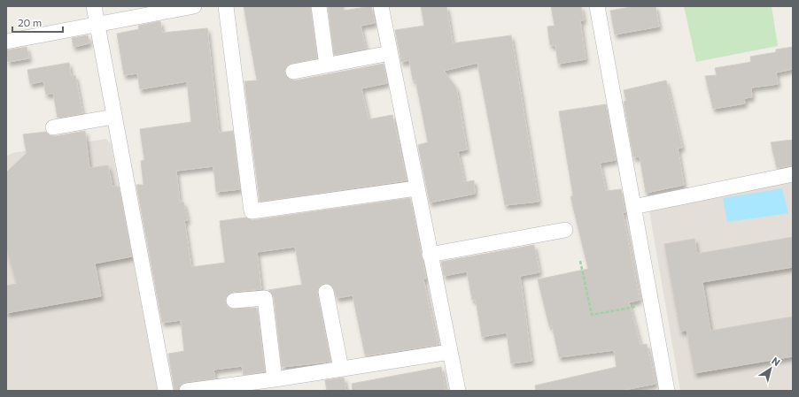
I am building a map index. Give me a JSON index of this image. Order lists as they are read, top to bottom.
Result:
{
  "scale_bar": "20 m",
  "north": "top right"
}
